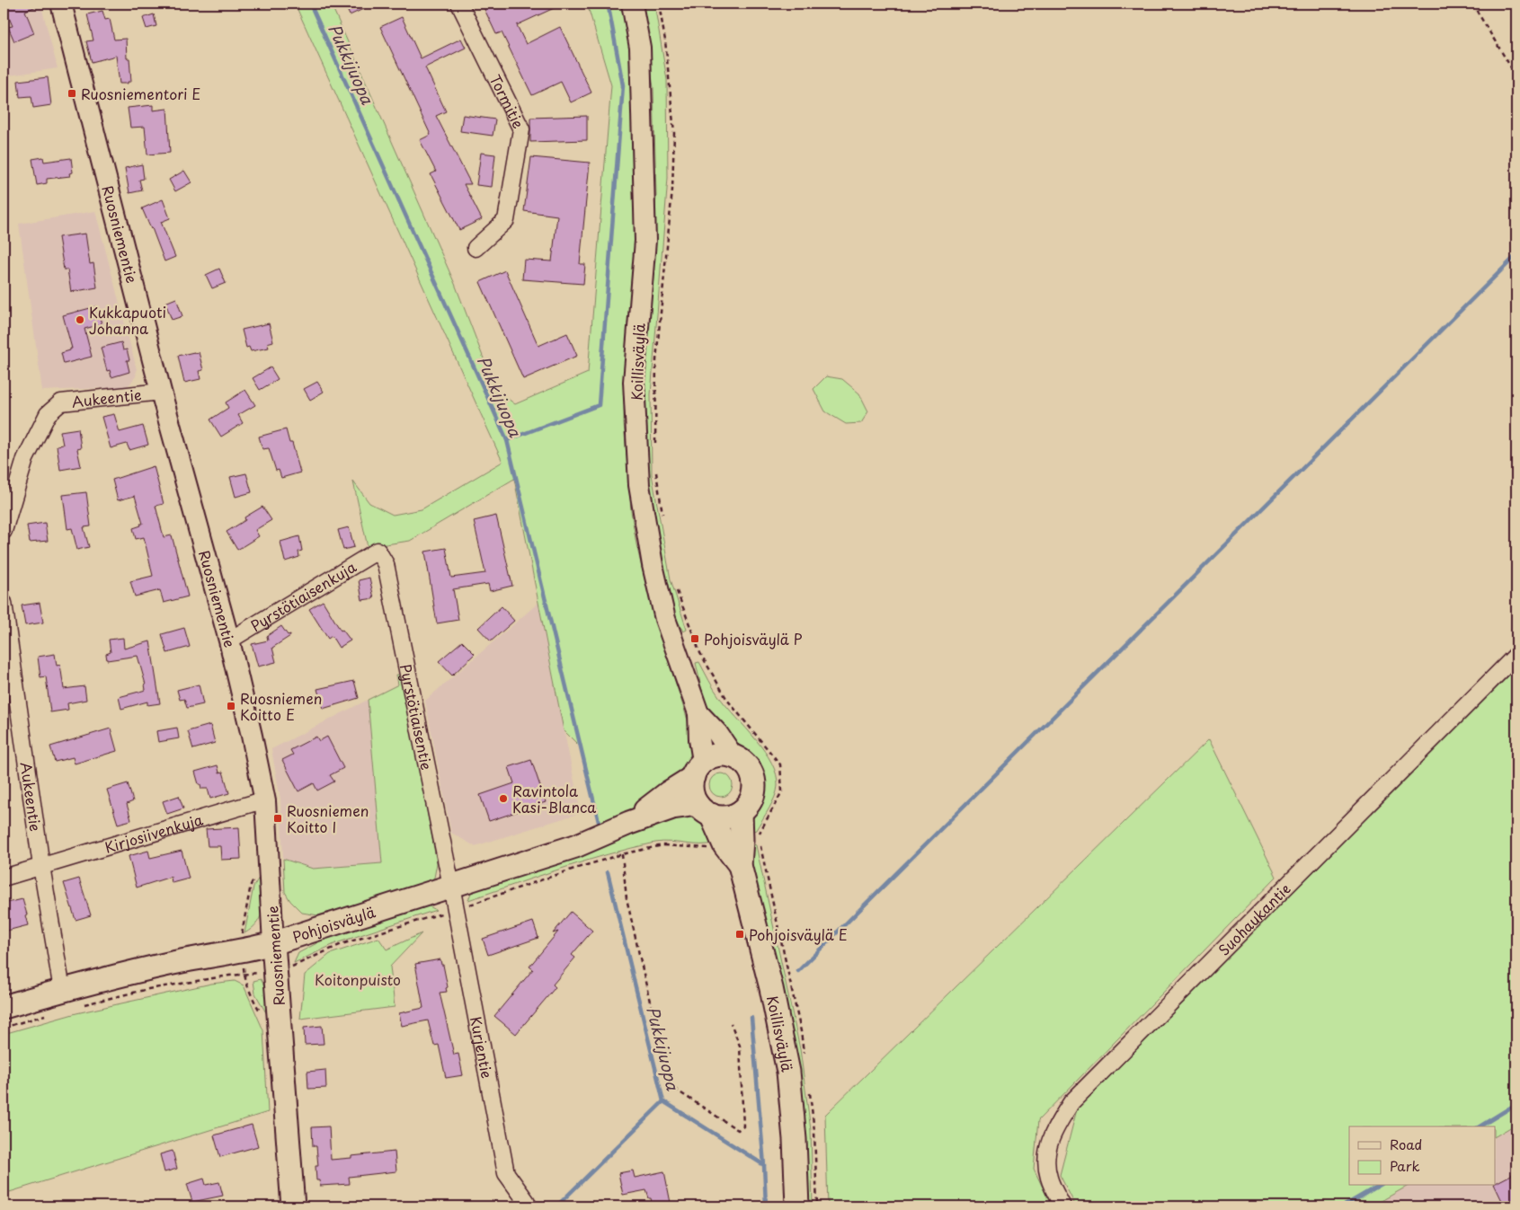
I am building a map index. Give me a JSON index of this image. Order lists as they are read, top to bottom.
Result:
{
  "streets": {
    "main road": ["Ruosniementie", "Koillisväylä", "Pohjoisväylä"],
    "street": [
      "Tormitie",
      "Aukeentie",
      "Pyrstötiaisenkuja",
      "Pyrstötiaisentie",
      "Kirjosiivenkuja",
      "Suohaukantie",
      "Kurjentie"
    ]
  },
  "crossings": [
    ["Ruosniementie", "Aukeentie"],
    ["Ruosniementie", "Pyrstötiaisenkuja"],
    ["Ruosniementie", "Kirjosiivenkuja"],
    ["Ruosniementie", "Pohjoisväylä"],
    ["Koillisväylä", "Pohjoisväylä"],
    ["Aukeentie", "Kirjosiivenkuja"],
    ["Aukeentie", "Pohjoisväylä"],
    ["Pyrstötiaisenkuja", "Pyrstötiaisentie"],
    ["Pyrstötiaisentie", "Pohjoisväylä"],
    ["Pyrstötiaisentie", "Kurjentie"],
    ["Pohjoisväylä", "Kurjentie"]
  ],
  "water": ["Pukkijuopa"],
  "parks": ["Koitonpuisto"],
  "places": {
    "transit": [
      "Ruosniementori E",
      "Pohjoisväylä P",
      "Ruosniemen Koitto E",
      "Ruosniemen Koitto I",
      "Pohjoisväylä E"
    ],
    "other": ["Kukkapuoti Johanna", "Ravintola Kasi-Blanca"]
  },
  "legend": ["Road", "Park"]
}
